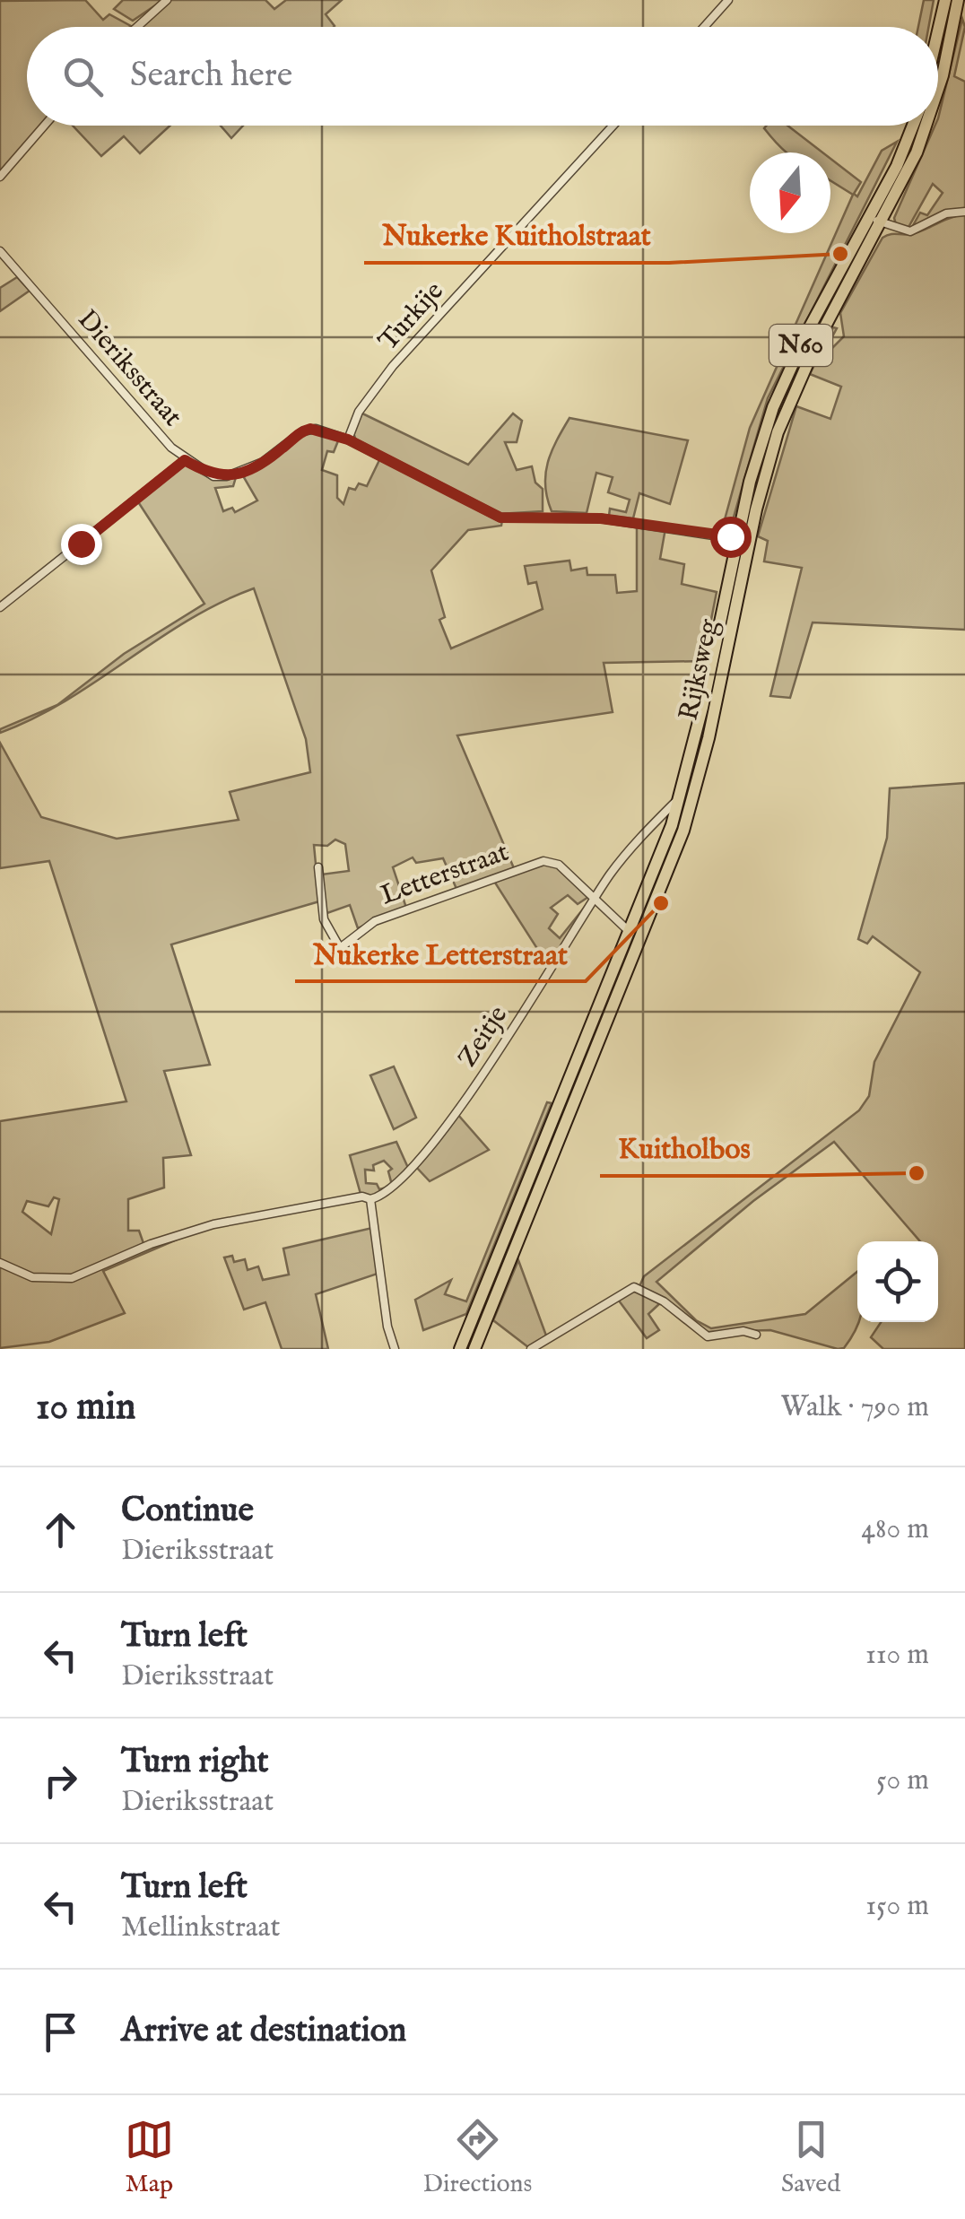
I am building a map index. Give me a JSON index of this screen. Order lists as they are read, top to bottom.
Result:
{
  "streets": {
    "highway": ["N60", "Rijksweg"],
    "street": [
      "Turkije",
      "Dieriksstraat",
      "Letterstraat",
      "Zeitje"
    ]
  },
  "crossings": [
    ["Turkije", "Dieriksstraat"],
    ["Dieriksstraat", "Rijksweg"],
    ["Rijksweg", "Letterstraat"],
    ["Rijksweg", "Zeitje"],
    ["Letterstraat", "Zeitje"]
  ],
  "places": ["Nukerke Kuitholstraat", "Nukerke Letterstraat", "Kuitholbos"],
  "north": "bottom",
  "page": {
    "search": "Search here",
    "heading": ["10 min", "Walk · 790 m"],
    "list": [
      ["Continue", "Dieriksstraat", "480 m"],
      ["Turn left", "Dieriksstraat", "110 m"],
      ["Turn right", "Dieriksstraat", "50 m"],
      ["Turn left", "Mellinkstraat", "150 m"],
      "Arrive at destination"
    ],
    "nav": ["Map", "Directions", "Saved"]
  }
}
